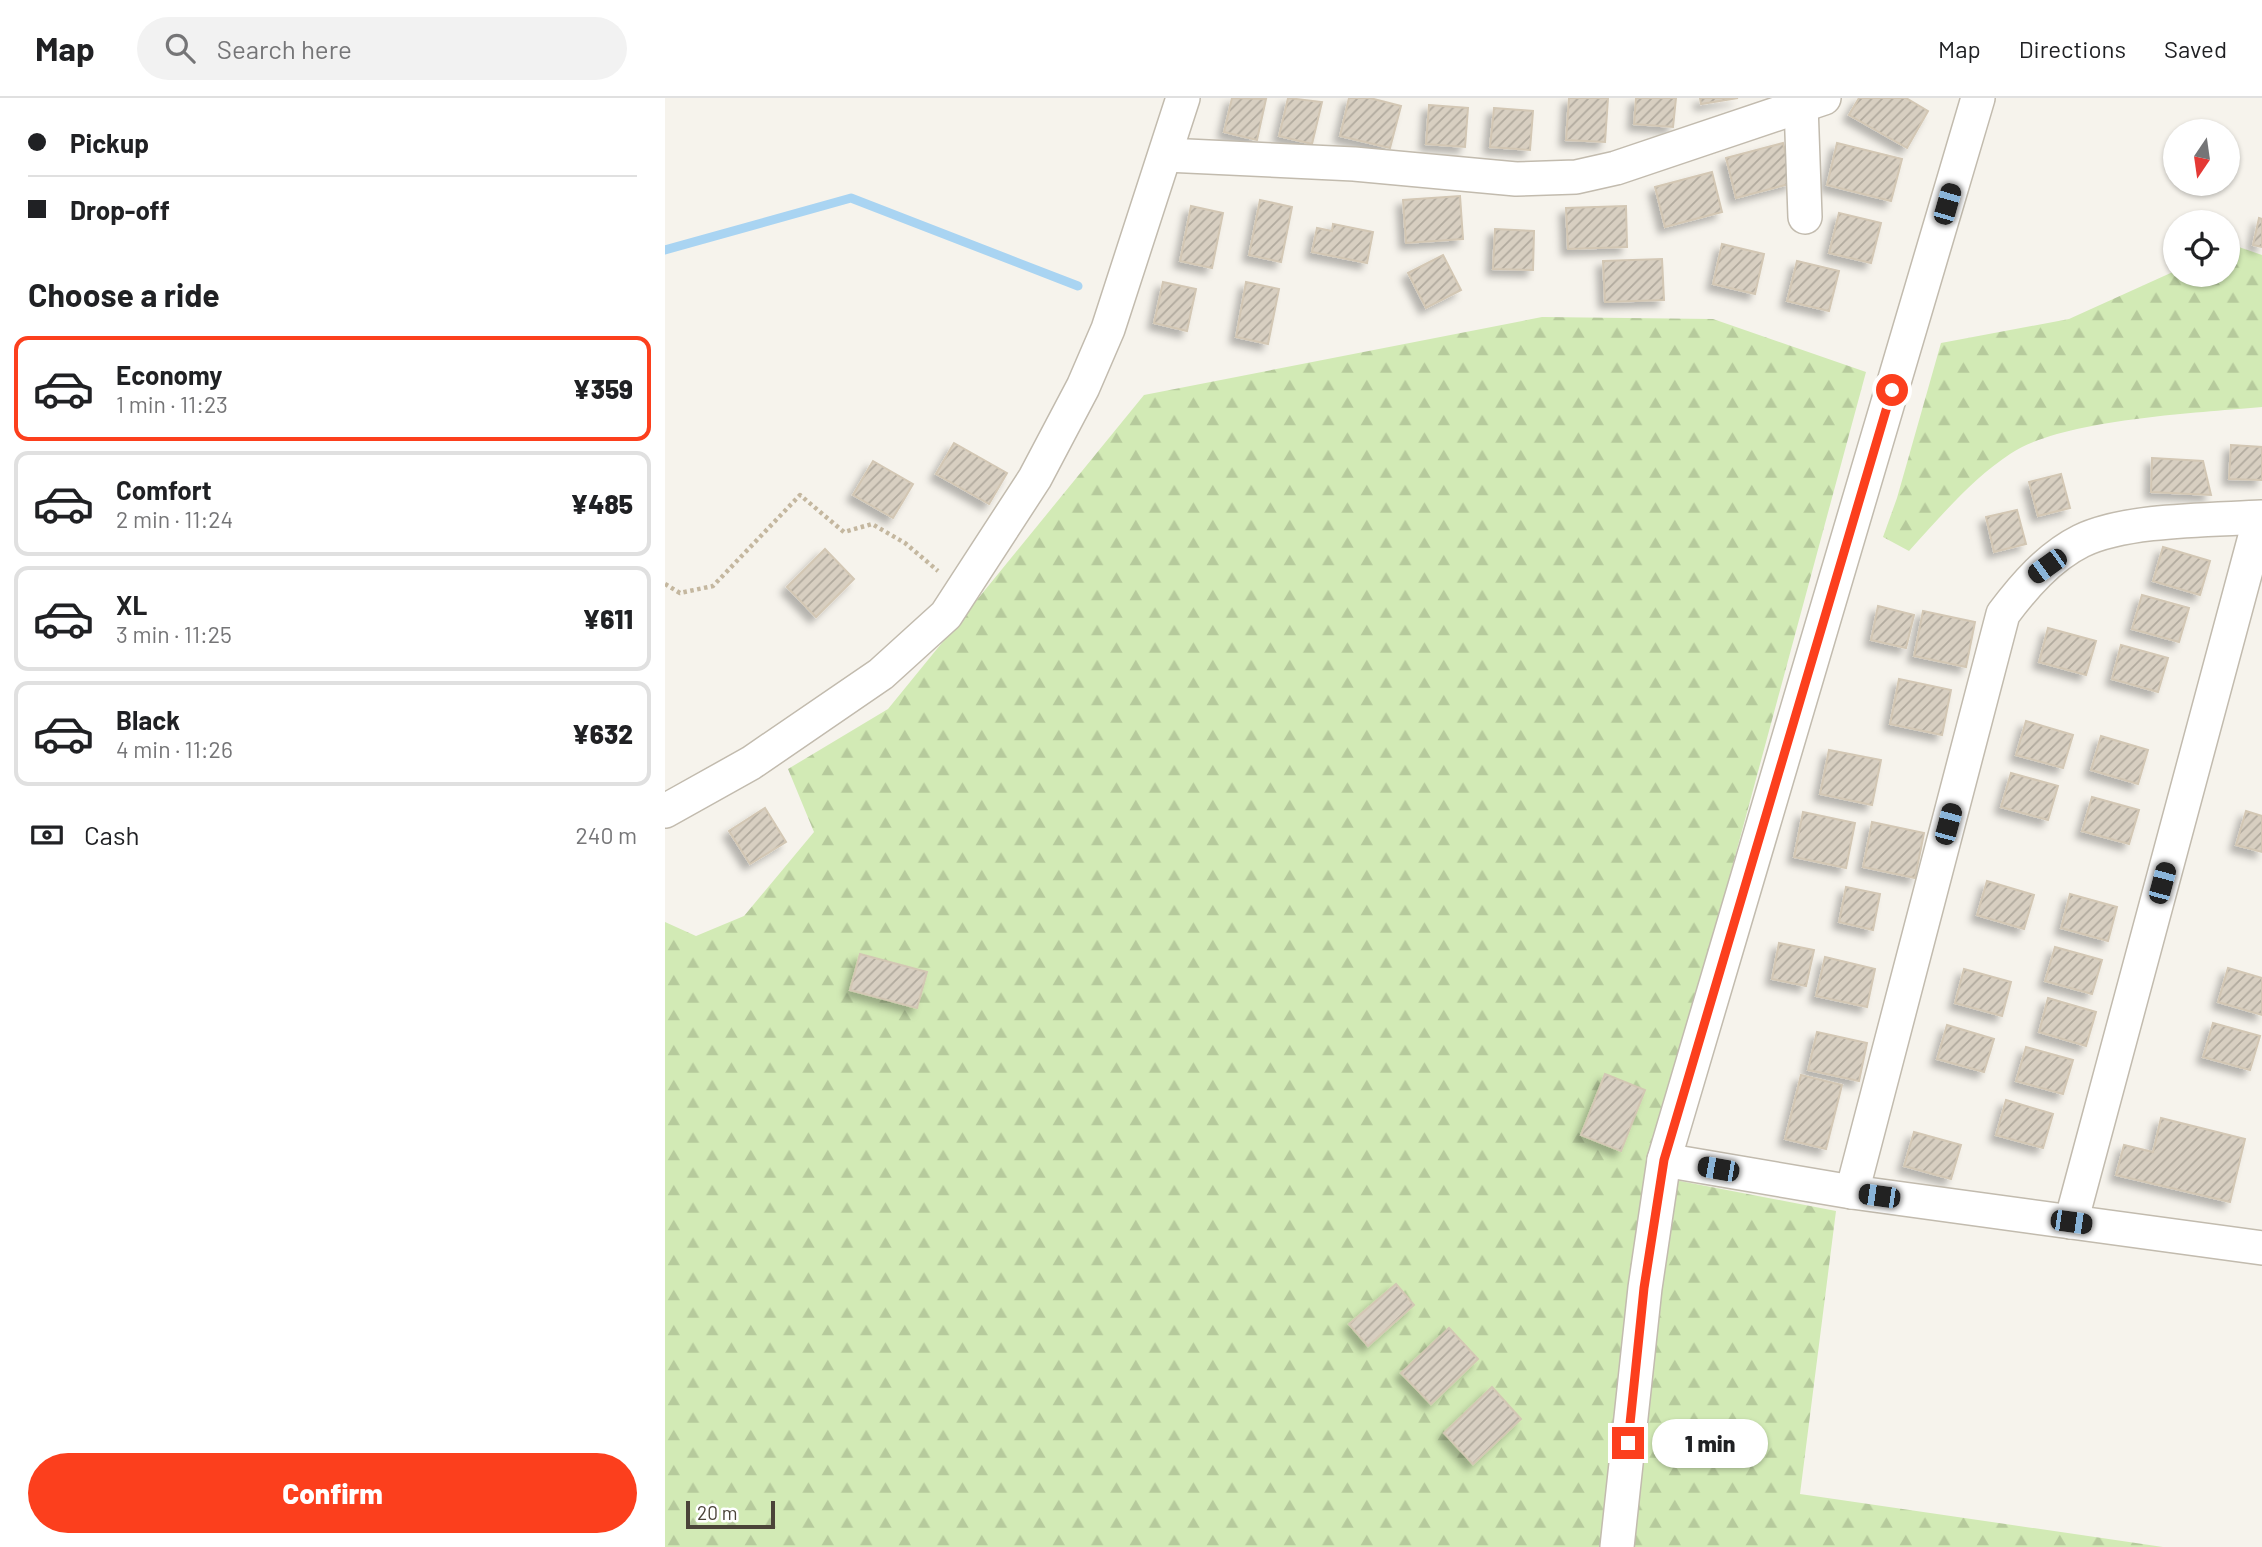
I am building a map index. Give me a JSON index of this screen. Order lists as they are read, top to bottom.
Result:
{
  "scale_bar": "20 m",
  "north": "bottom",
  "page": {
    "header": "Map",
    "search": "Search here",
    "nav": ["Map", "Directions", "Saved"],
    "banner": ["Pickup", "Drop-off"],
    "heading": "Choose a ride",
    "list": [
      {
        "name": "Economy",
        "note": "1 min · 11:23",
        "value": "¥359"
      },
      {
        "name": "Comfort",
        "note": "2 min · 11:24",
        "value": "¥485"
      },
      {
        "name": "XL",
        "note": "3 min · 11:25",
        "value": "¥611"
      },
      {
        "name": "Black",
        "note": "4 min · 11:26",
        "value": "¥632"
      }
    ],
    "pay": ["Cash", "240 m"],
    "bubble": "1 min",
    "buttons": "Confirm",
    "scale": "20 m"
  }
}
